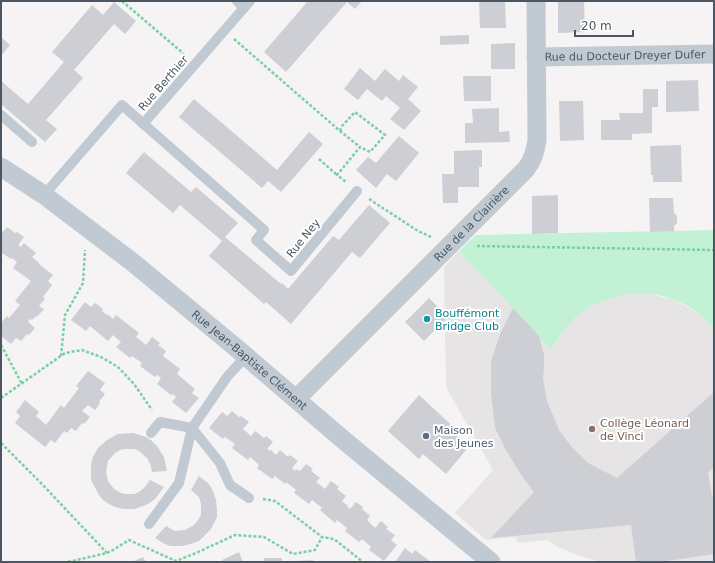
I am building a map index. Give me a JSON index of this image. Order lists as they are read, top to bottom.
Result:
{
  "streets": {
    "street": ["Rue du Docteur Dreyer Dufer", "Rue de la Clairière", "Rue Jean-Baptiste Clément"],
    "lane": ["Rue Berthier", "Rue Ney"]
  },
  "crossings": [
    ["Rue du Docteur Dreyer Dufer", "Rue de la Clairière"],
    ["Rue Berthier", "Rue Ney"],
    ["Rue Berthier", "Rue Jean-Baptiste Clément"],
    ["Rue de la Clairière", "Rue Jean-Baptiste Clément"]
  ],
  "places": ["Bouffémont Bridge Club", "Collège Léonard de Vinci", "Maison des Jeunes"],
  "scale_bar": "20 m"
}
